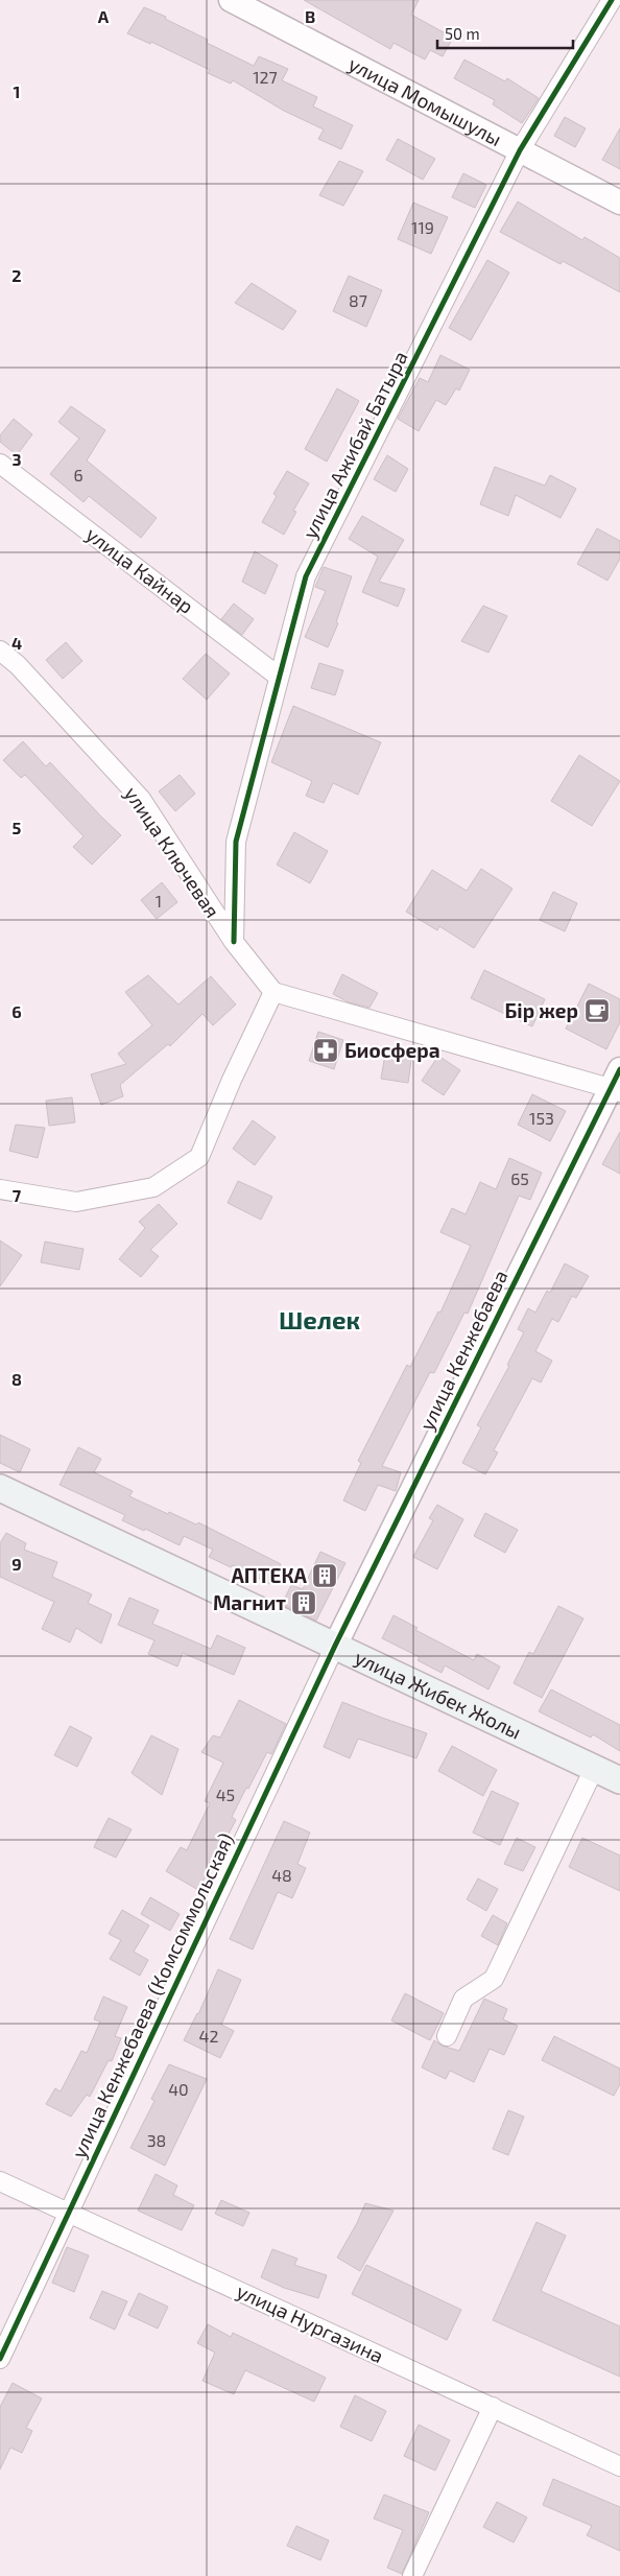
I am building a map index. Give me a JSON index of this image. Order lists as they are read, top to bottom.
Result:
{
  "streets": {
    "main road": ["улица Жибек Жолы"],
    "street": [
      "улица Момышулы",
      "улица Ажибай Батыра",
      "улица Кайнар",
      "улица Ключевая",
      "улица Кенжебаева",
      "улица Кенжебаева (Комсоммольская)",
      "улица Нургазина"
    ]
  },
  "crossings": [
    ["улица Момышулы", "улица Ажибай Батыра"],
    ["улица Ажибай Батыра", "улица Кайнар"],
    ["улица Ажибай Батыра", "улица Ключевая"],
    ["улица Кенжебаева", "улица Жибек Жолы"],
    ["улица Кенжебаева", "улица Кенжебаева (Комсоммольская)"],
    ["улица Жибек Жолы", "улица Кенжебаева (Комсоммольская)"],
    ["улица Кенжебаева (Комсоммольская)", "улица Нургазина"]
  ],
  "districts": ["Шелек"],
  "places": {
    "cafe": ["Бір жер"],
    "pharmacy": ["Биосфера"],
    "building": ["АПТЕКА", "Магнит"]
  },
  "house_numbers": [
    "127",
    "119",
    "87",
    "6",
    "1",
    "153",
    "65",
    "45",
    "48",
    "42",
    "40",
    "38"
  ],
  "scale_bar": "50 m",
  "grid": {
    "columns": ["A", "B"],
    "rows": [
      "1",
      "2",
      "3",
      "4",
      "5",
      "6",
      "7",
      "8",
      "9"
    ]
  }
}
